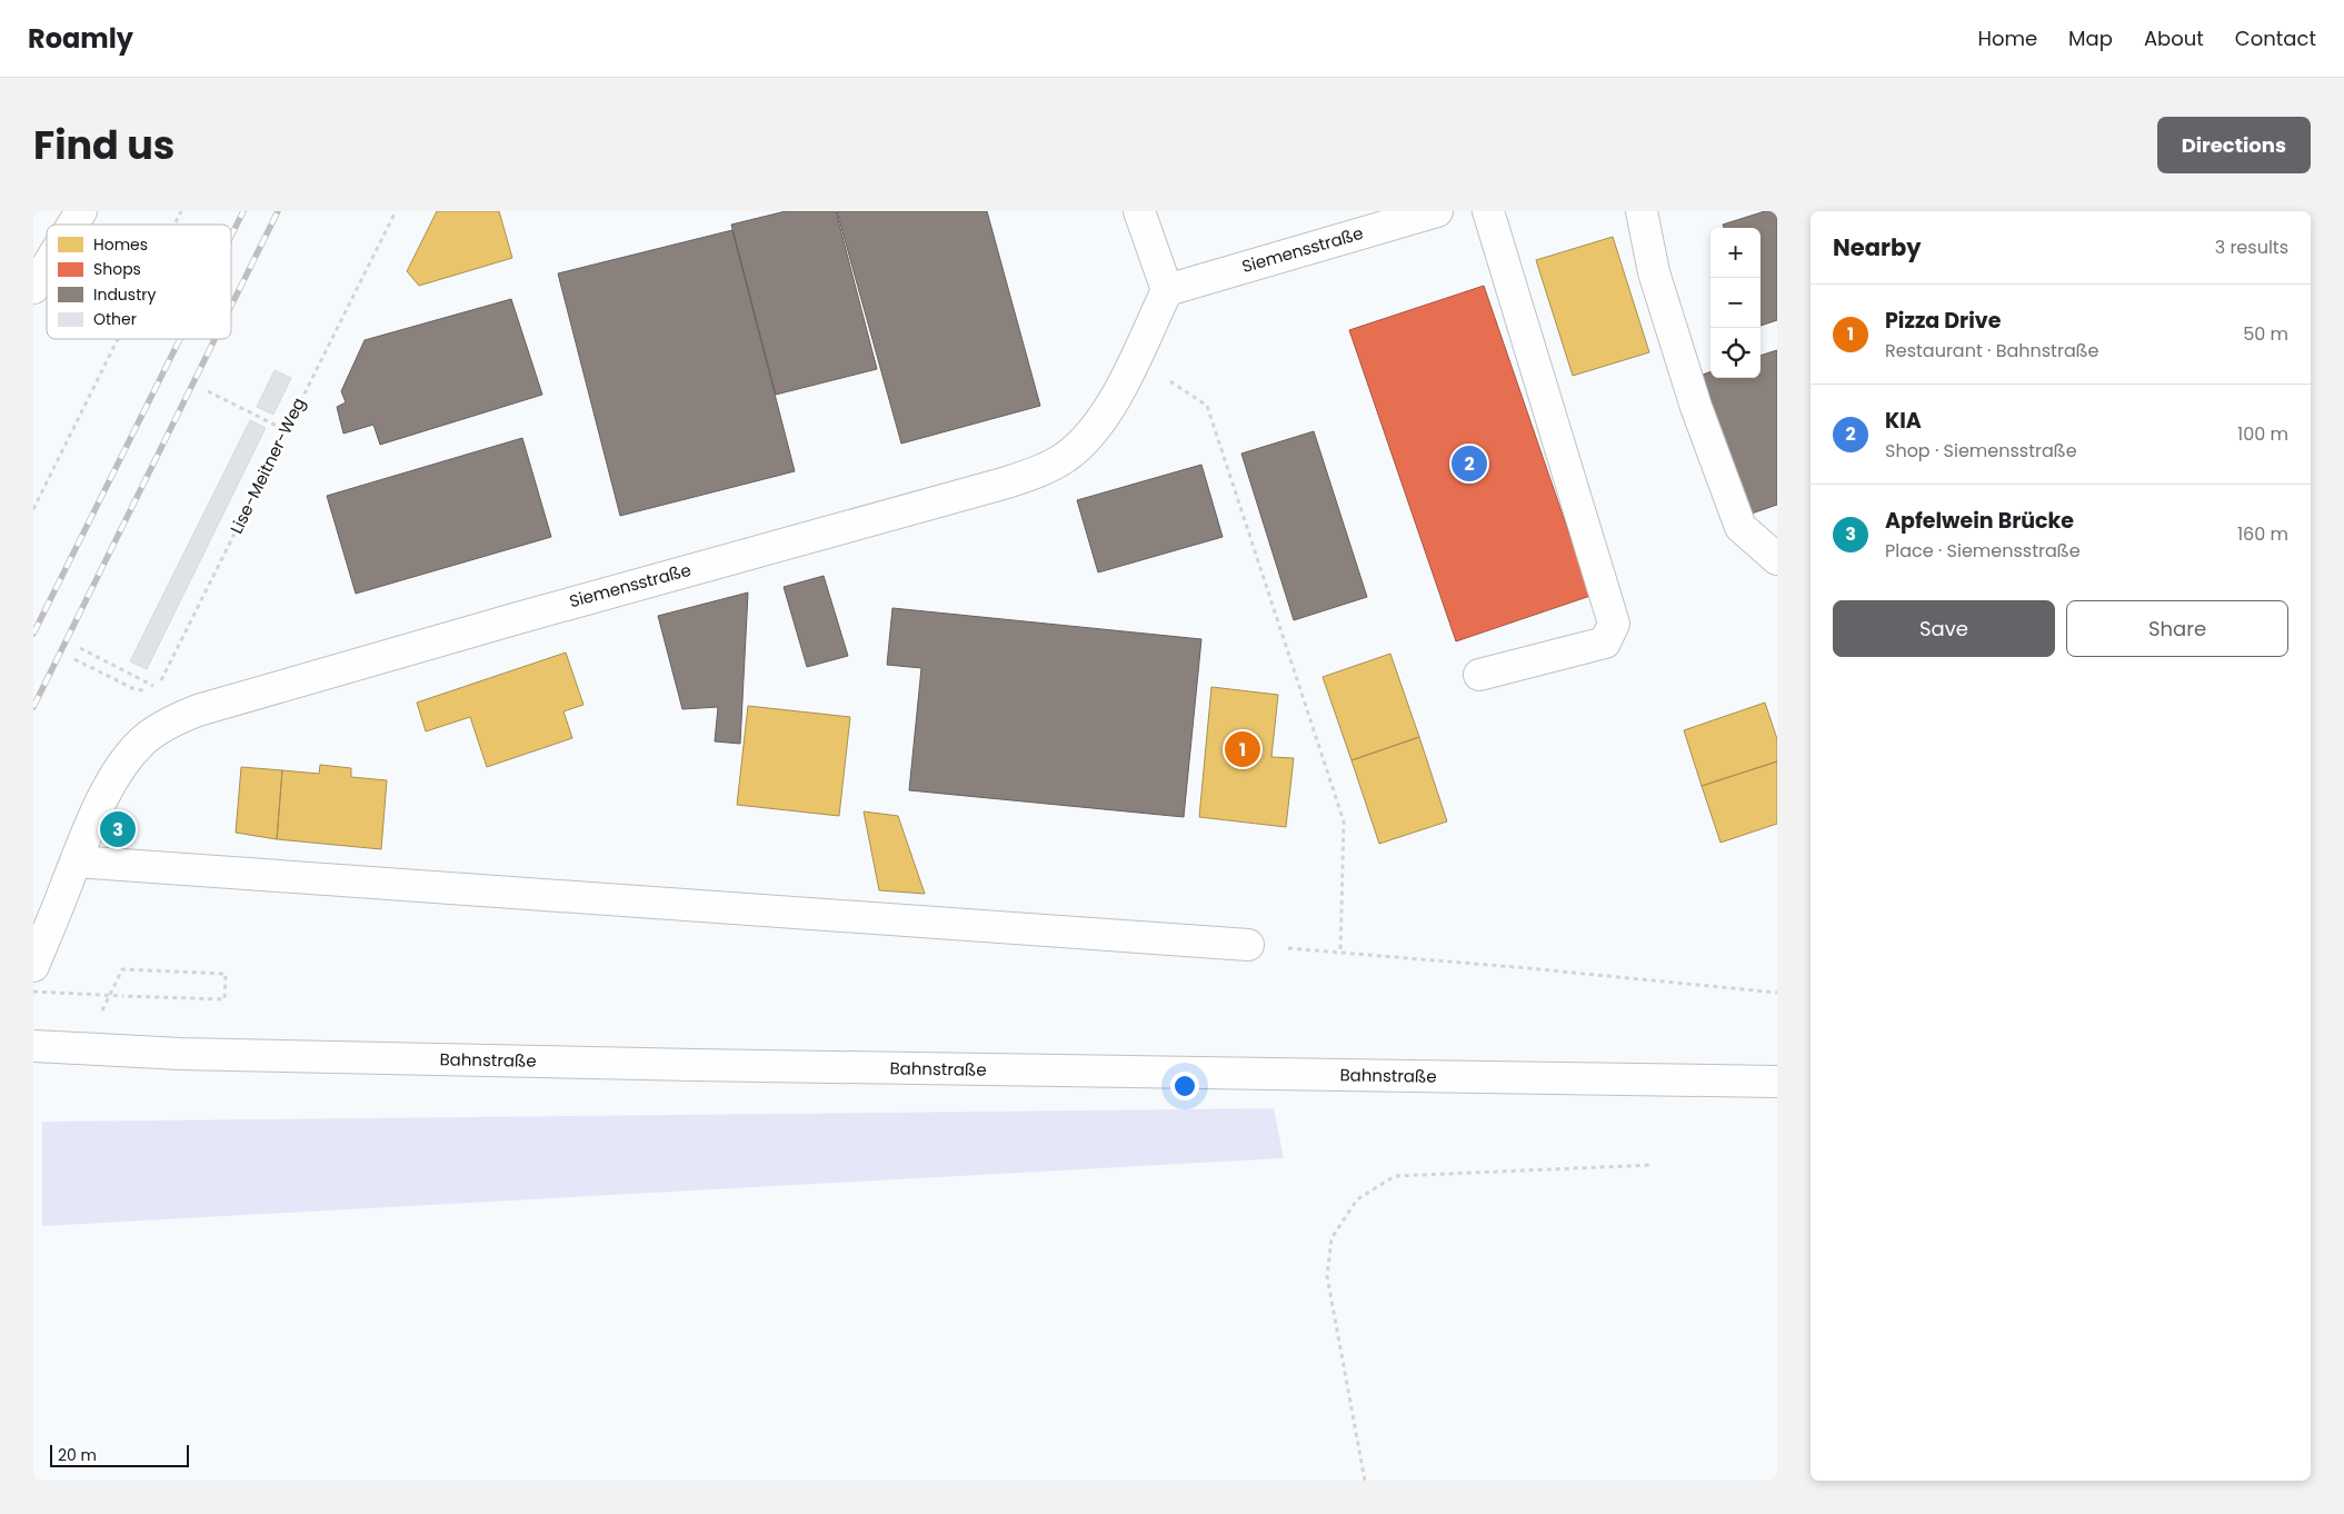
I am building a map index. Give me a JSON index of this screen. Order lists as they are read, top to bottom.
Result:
{
  "streets": {
    "street": ["Siemensstraße", "Bahnstraße"],
    "path": ["Lise-Meitner-Weg"]
  },
  "legend": [
    "Homes",
    "Shops",
    "Industry",
    "Other"
  ],
  "scale_bar": "20 m",
  "page": {
    "header": "Roamly",
    "nav": [
      "Home",
      "Map",
      "About",
      "Contact"
    ],
    "title": "Find us",
    "buttons": [
      "Directions",
      ["Save", "Share"]
    ],
    "heading": ["Nearby", "3 results"],
    "map_buttons": ["+", "−"],
    "list": [
      {
        "mark": "1",
        "name": "Pizza Drive",
        "note": "Restaurant · Bahnstraße",
        "value": "50 m"
      },
      {
        "mark": "2",
        "name": "KIA",
        "note": "Shop · Siemensstraße",
        "value": "100 m"
      },
      {
        "mark": "3",
        "name": "Apfelwein Brücke",
        "note": "Place · Siemensstraße",
        "value": "160 m"
      }
    ],
    "pins": ["2", "1", "3"],
    "scale": "20 m"
  }
}
